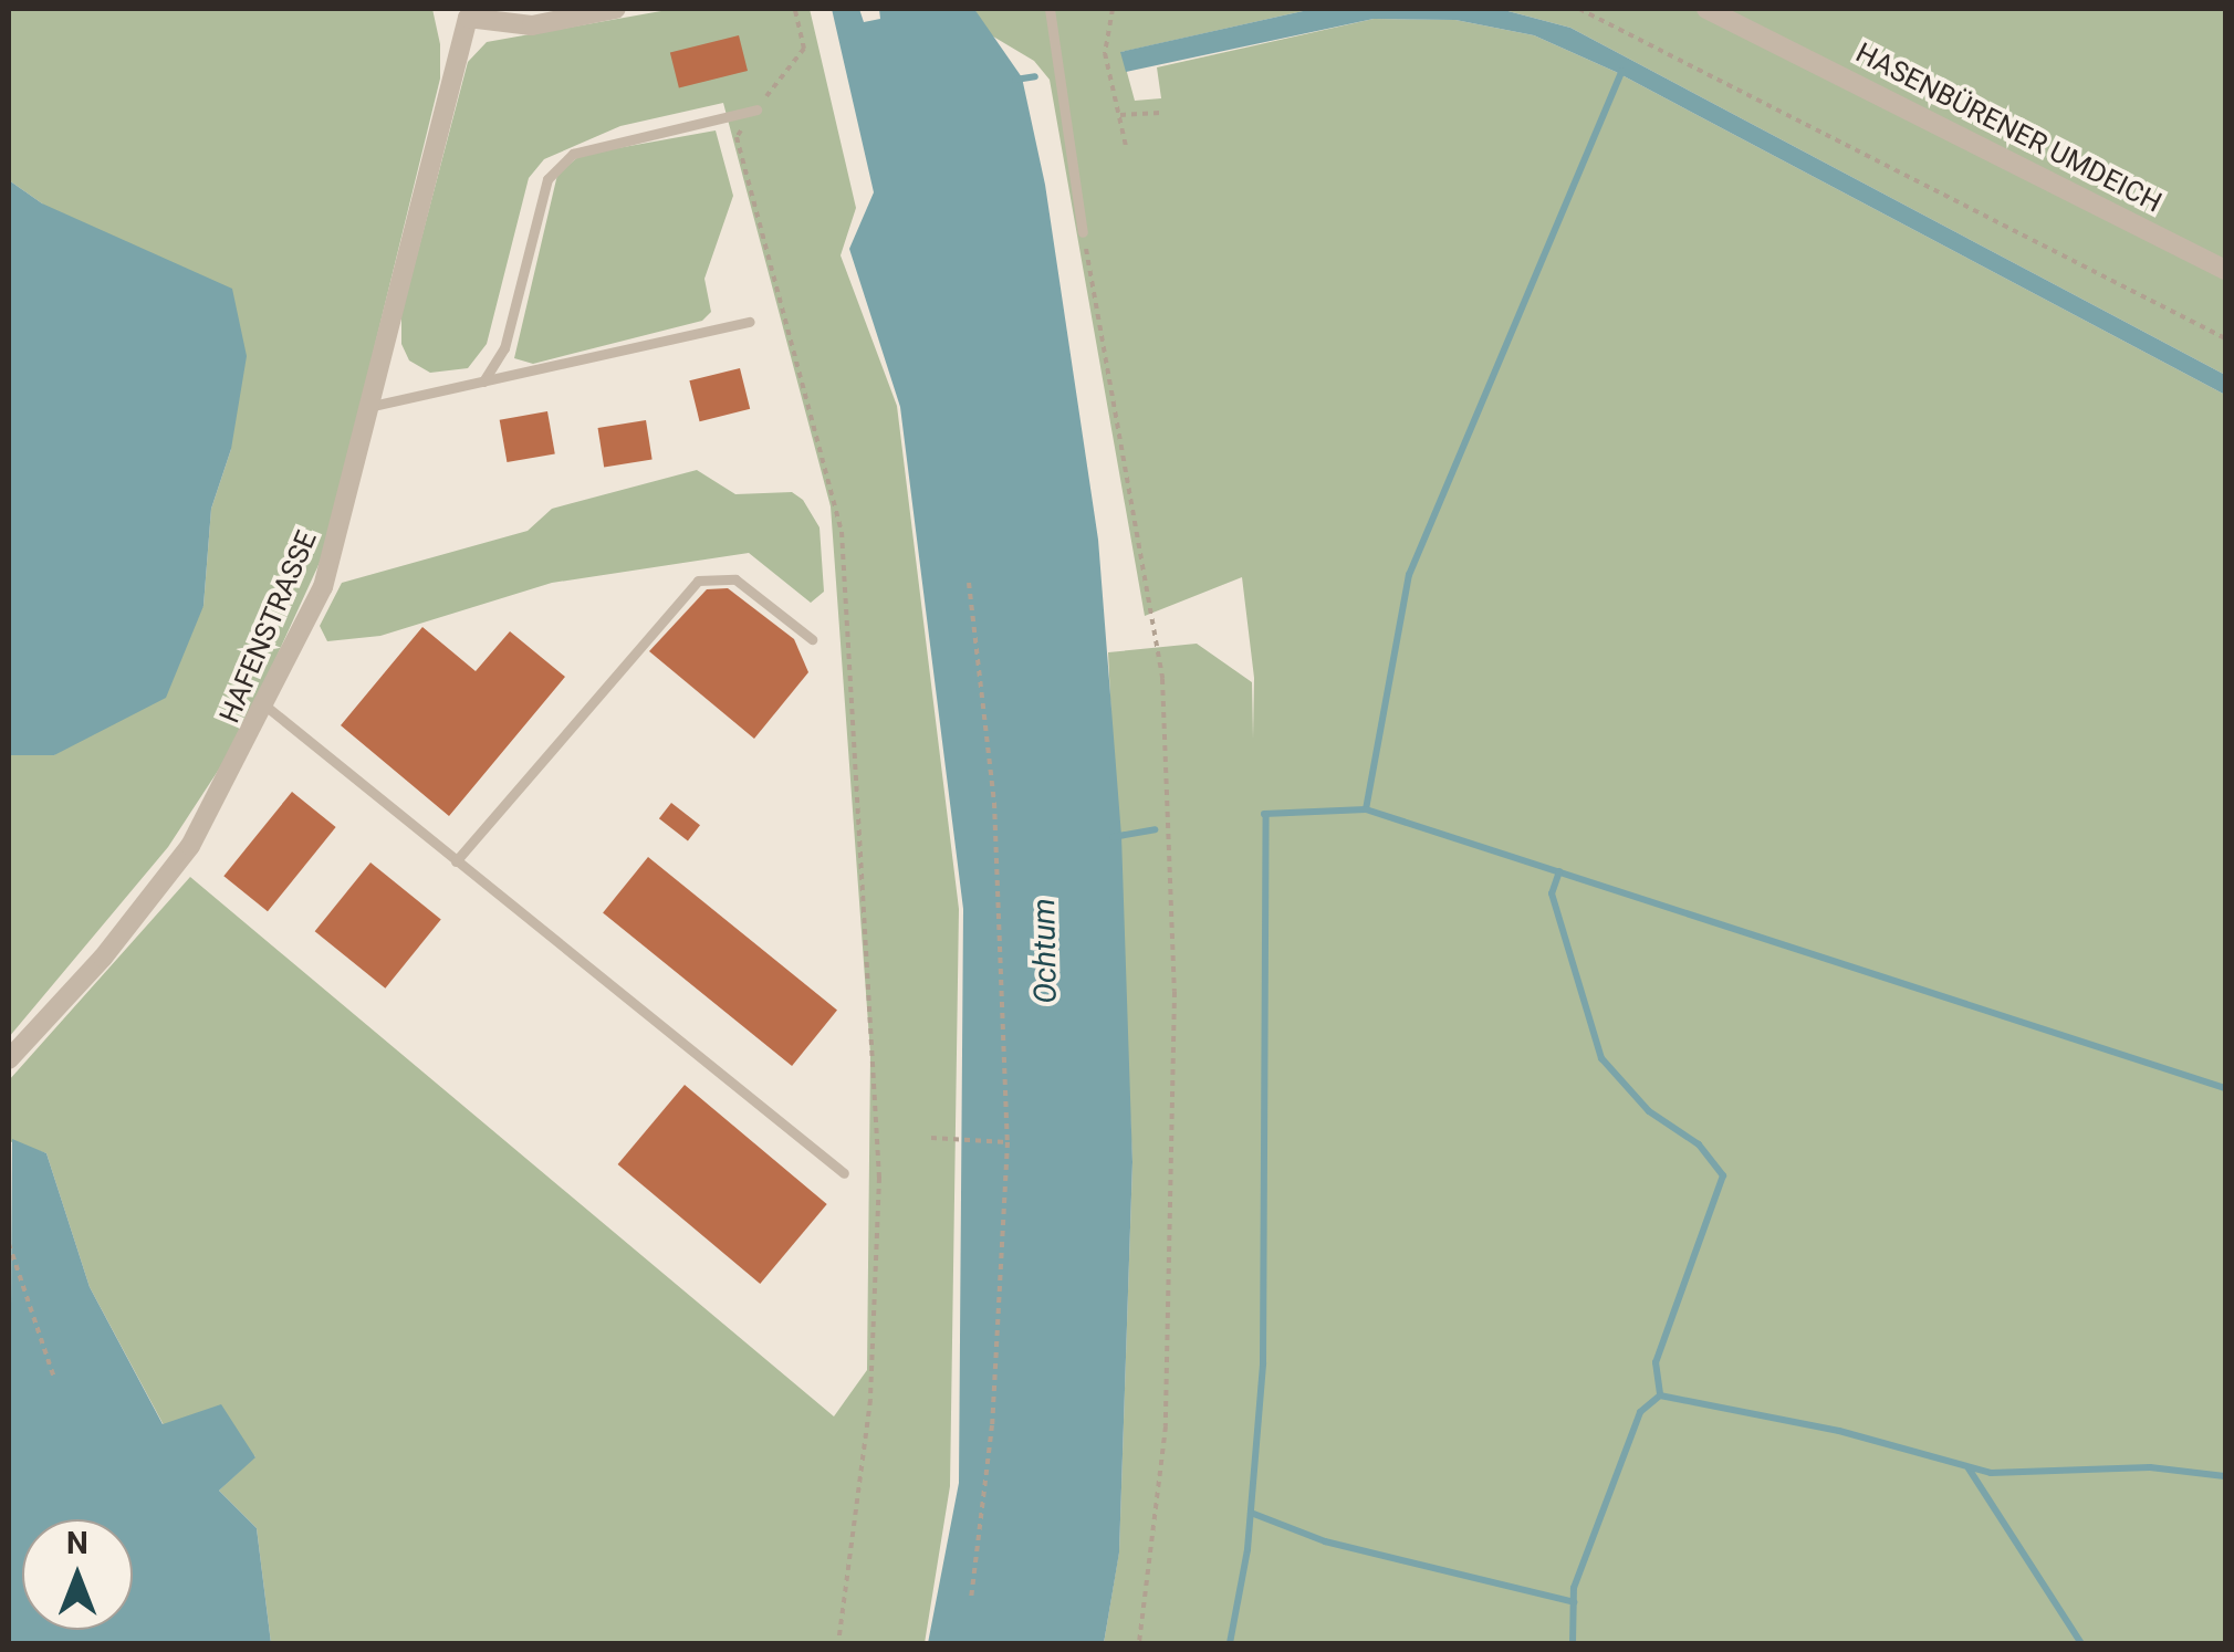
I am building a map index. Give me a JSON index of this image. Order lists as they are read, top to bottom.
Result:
{
  "streets": {
    "street": ["HASENBÜRENER UMDEICH", "HAFENSTRASSE"]
  },
  "water": ["Ochtum"],
  "north": "top"
}
